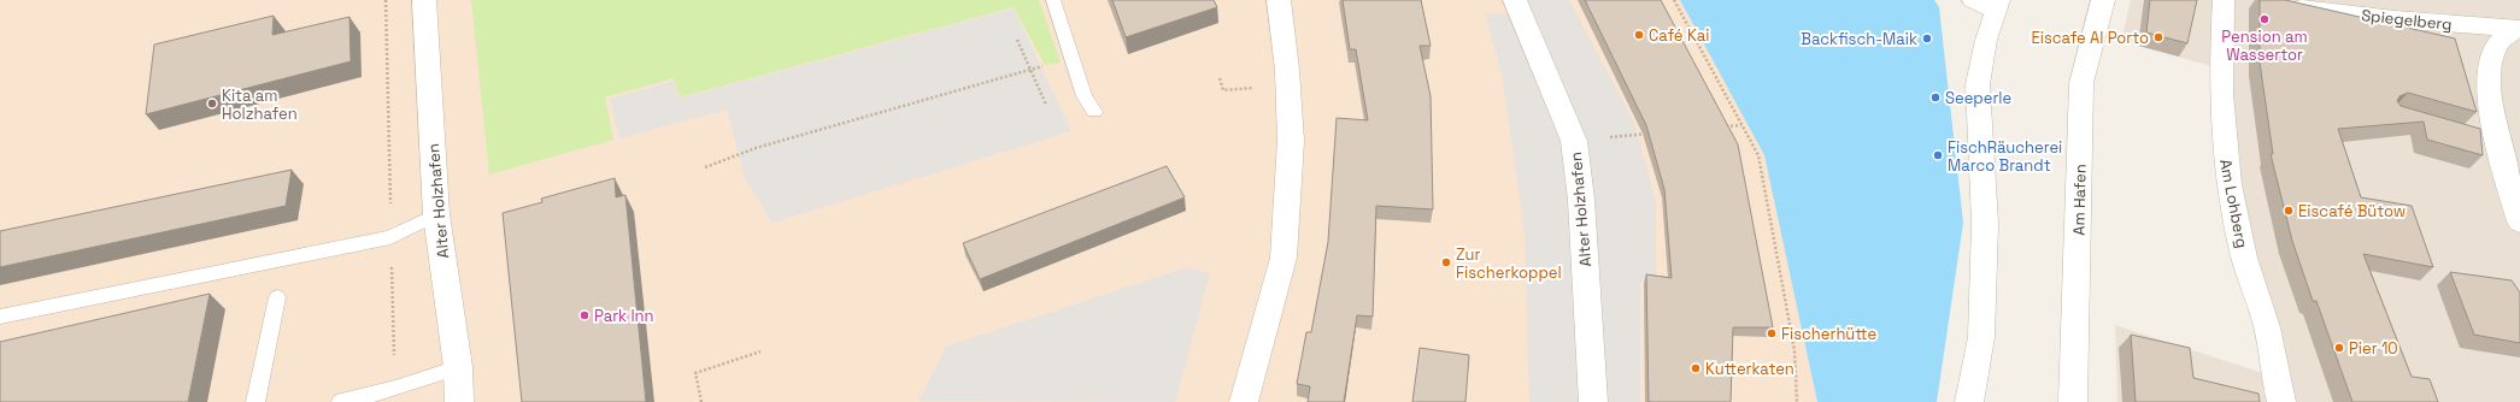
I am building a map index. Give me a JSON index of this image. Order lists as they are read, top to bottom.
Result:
{
  "streets": {
    "street": [
      "Spiegelberg",
      "Am Hafen",
      "Alter Holzhafen",
      "Am Lohberg"
    ]
  },
  "places": [
    "Pension am Wassertor",
    "Café Kai",
    "Eiscafe Al Porto",
    "Backfisch-Maik",
    "Seeperle",
    "Kita am Holzhafen",
    "FischRäucherei Marco Brandt",
    "Eiscafé Bütow",
    "Zur Fischerkoppel",
    "Park Inn",
    "Fischerhütte",
    "Pier 10",
    "Kutterkaten"
  ]
}
